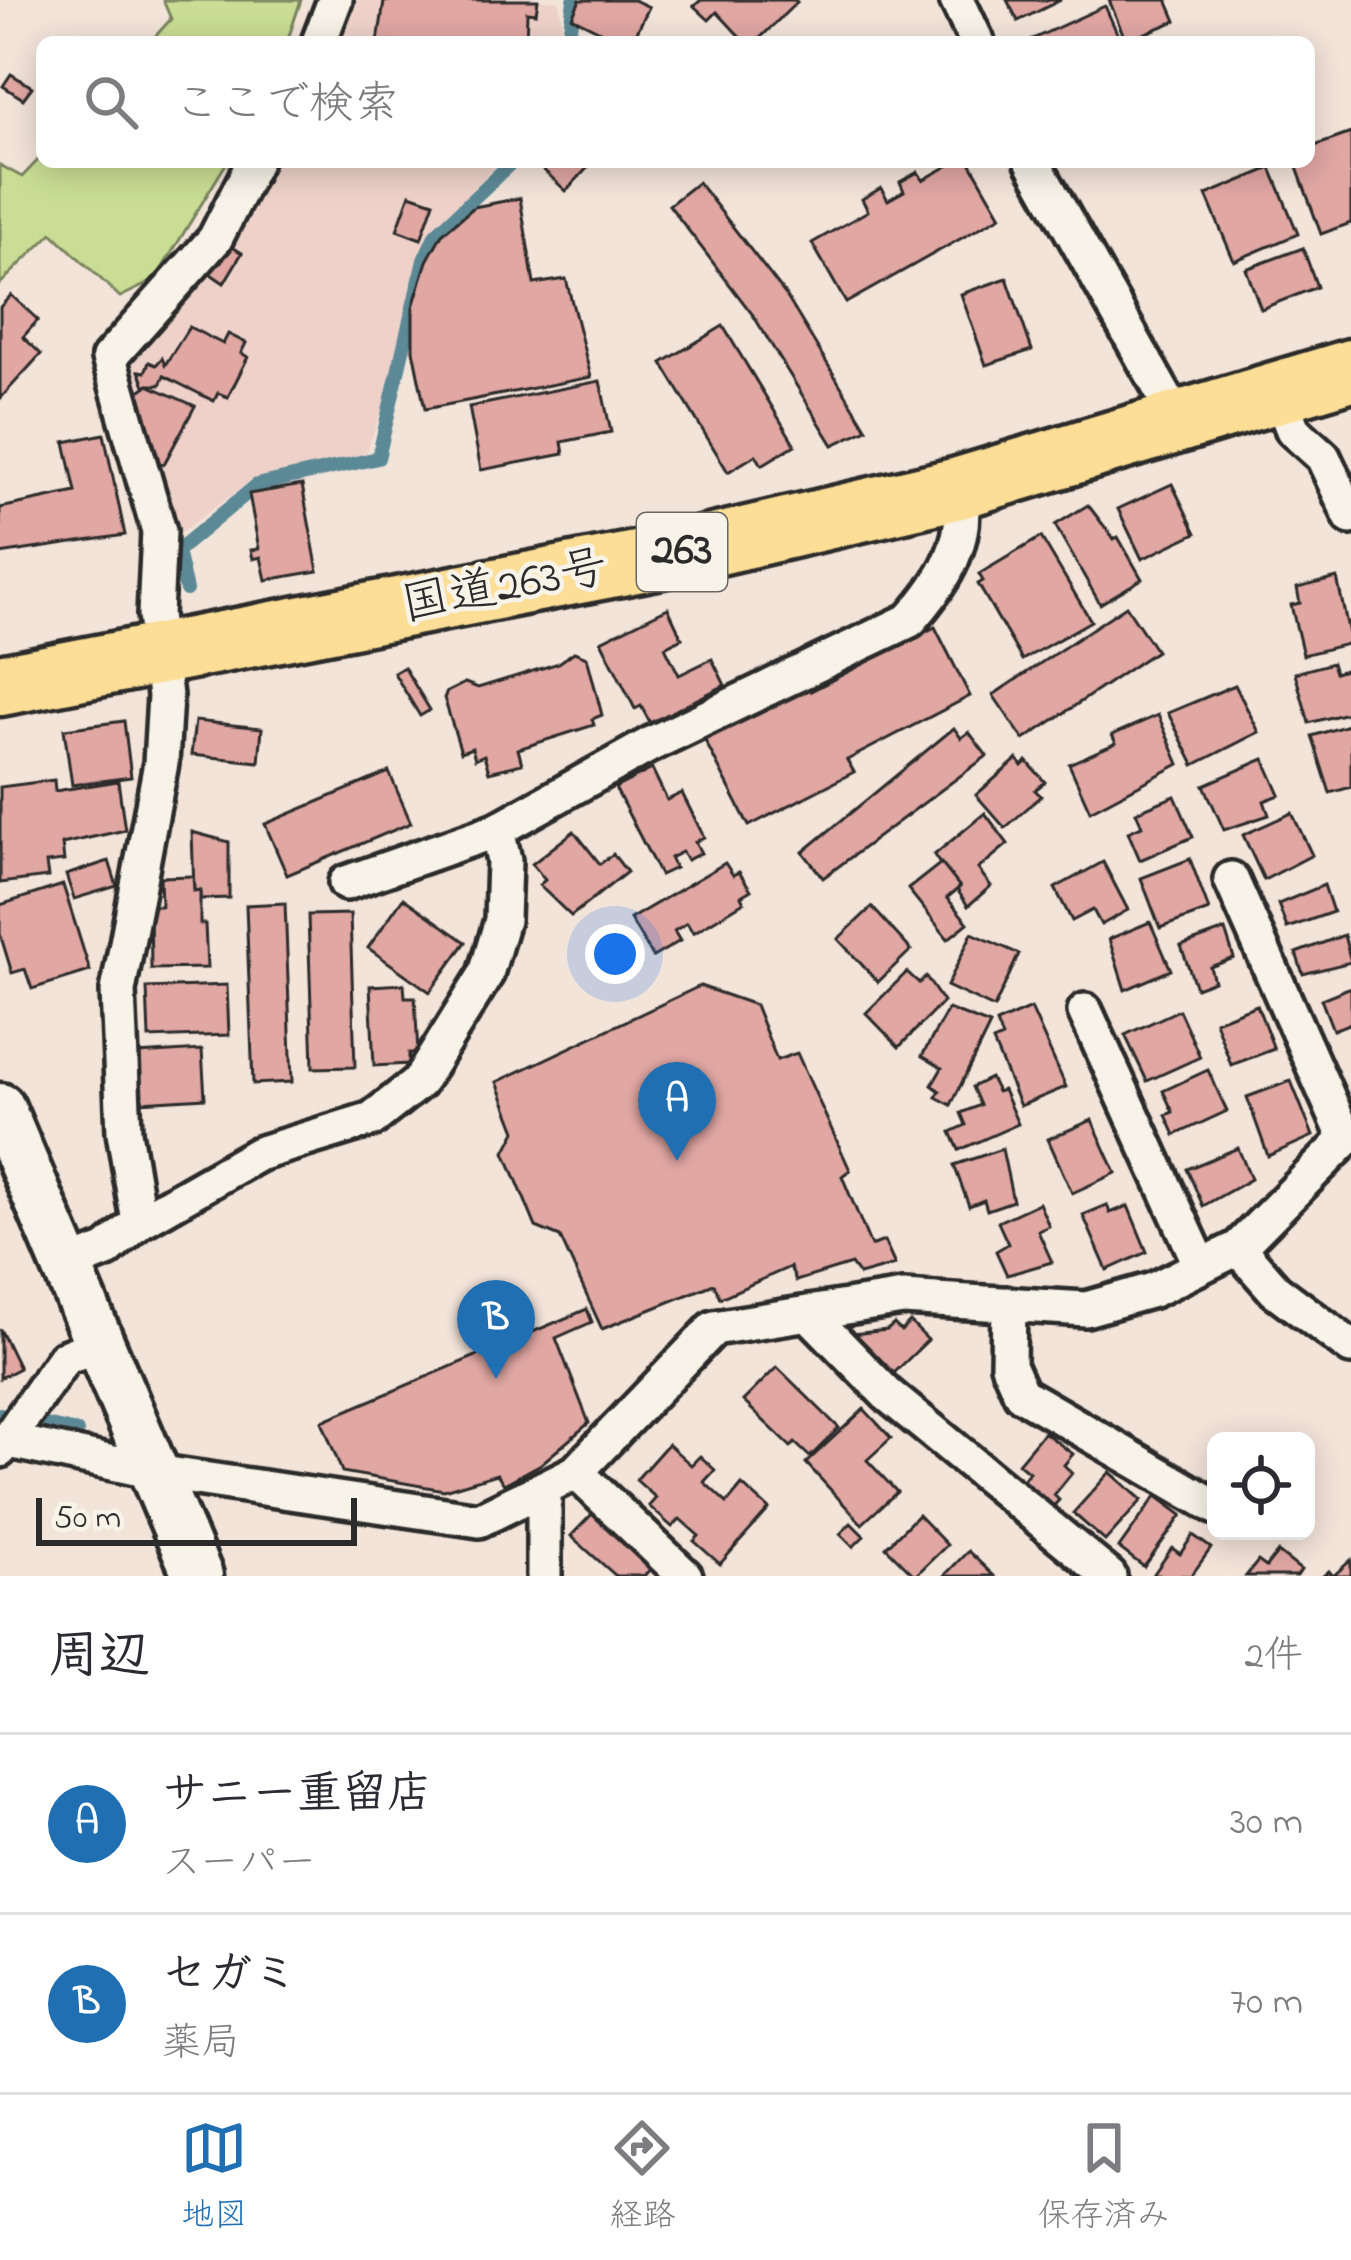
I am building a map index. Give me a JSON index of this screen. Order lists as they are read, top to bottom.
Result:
{
  "streets": {
    "highway": ["263", "国道263号"]
  },
  "scale_bar": "50 m",
  "page": {
    "search": "ここで検索",
    "pins": ["A", "B"],
    "scale": "50 m",
    "heading": ["周辺", "2件"],
    "list": [
      {
        "mark": "A",
        "name": "サニー重留店",
        "note": "スーパー",
        "value": "30 m"
      },
      {
        "mark": "B",
        "name": "セガミ",
        "note": "薬局",
        "value": "70 m"
      }
    ],
    "nav": ["地図", "経路", "保存済み"]
  }
}
